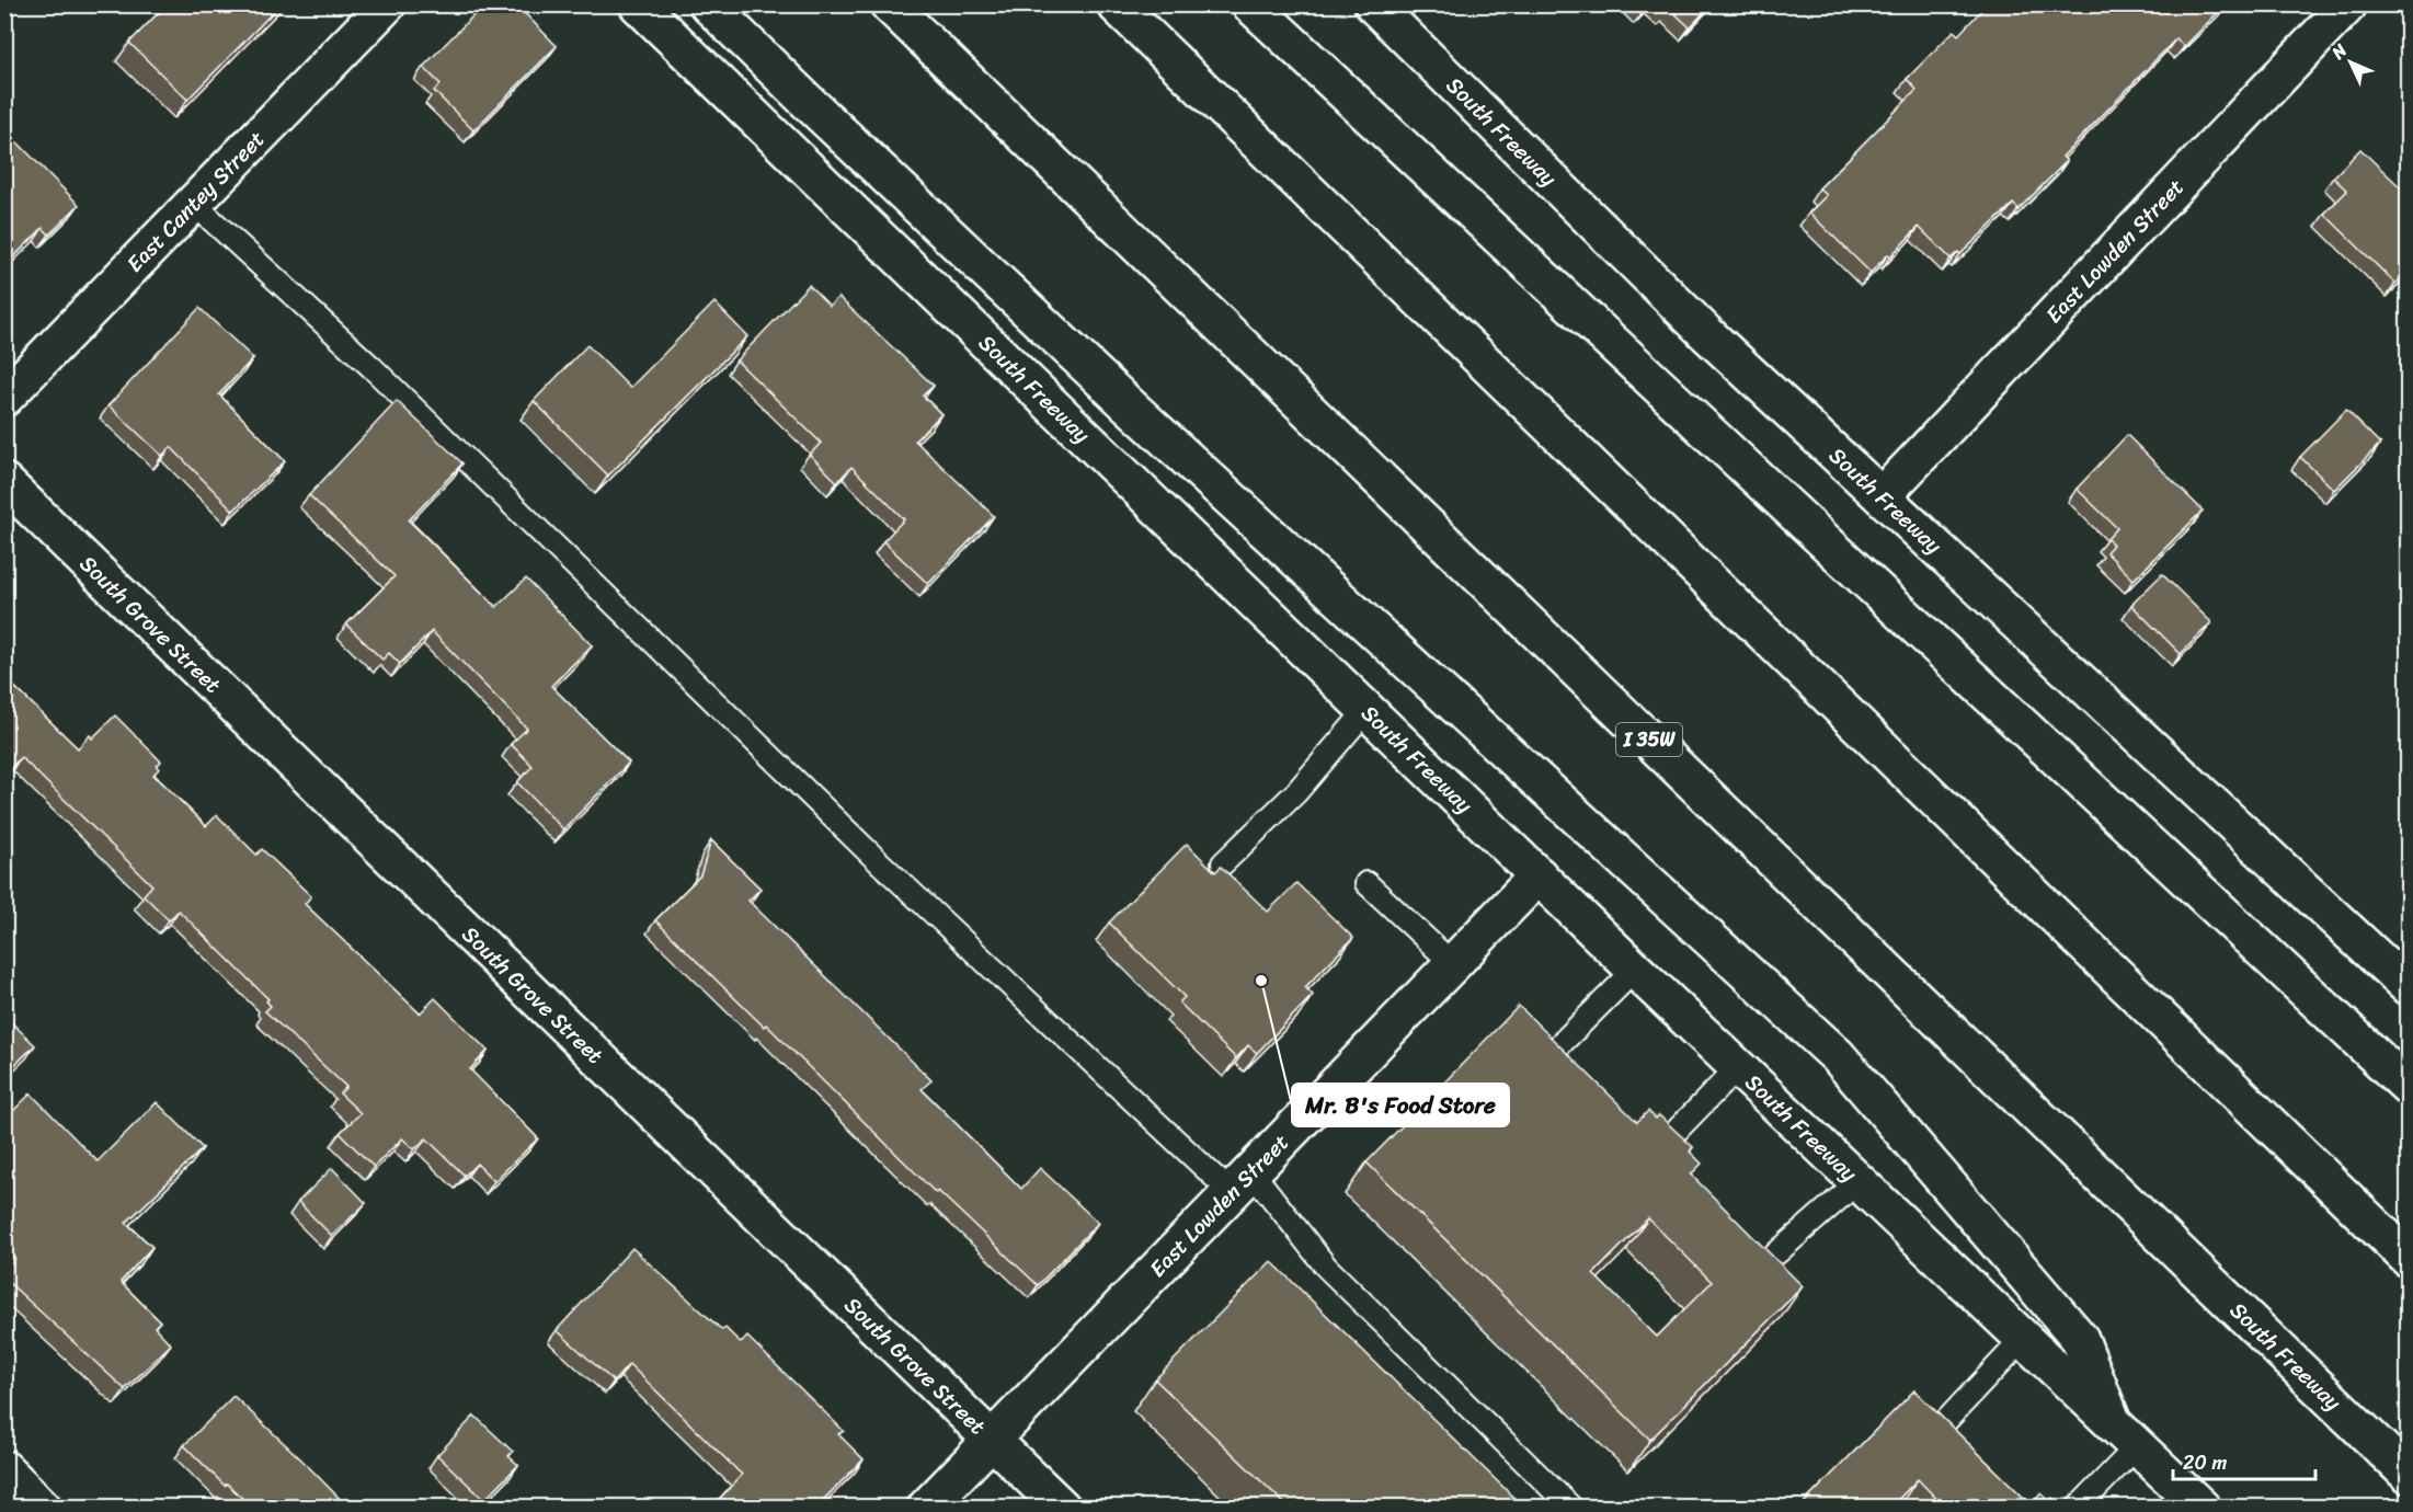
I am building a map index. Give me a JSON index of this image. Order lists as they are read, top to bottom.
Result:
{
  "streets": {
    "main road": [
      "South Freeway",
      "East Cantey Street",
      "East Lowden Street",
      "South Grove Street",
      "I 35W"
    ]
  },
  "crossings": [
    ["South Freeway", "East Lowden Street"],
    ["East Lowden Street", "South Grove Street"]
  ],
  "places": ["Mr. B's Food Store"],
  "scale_bar": "20 m",
  "north": "top left"
}
